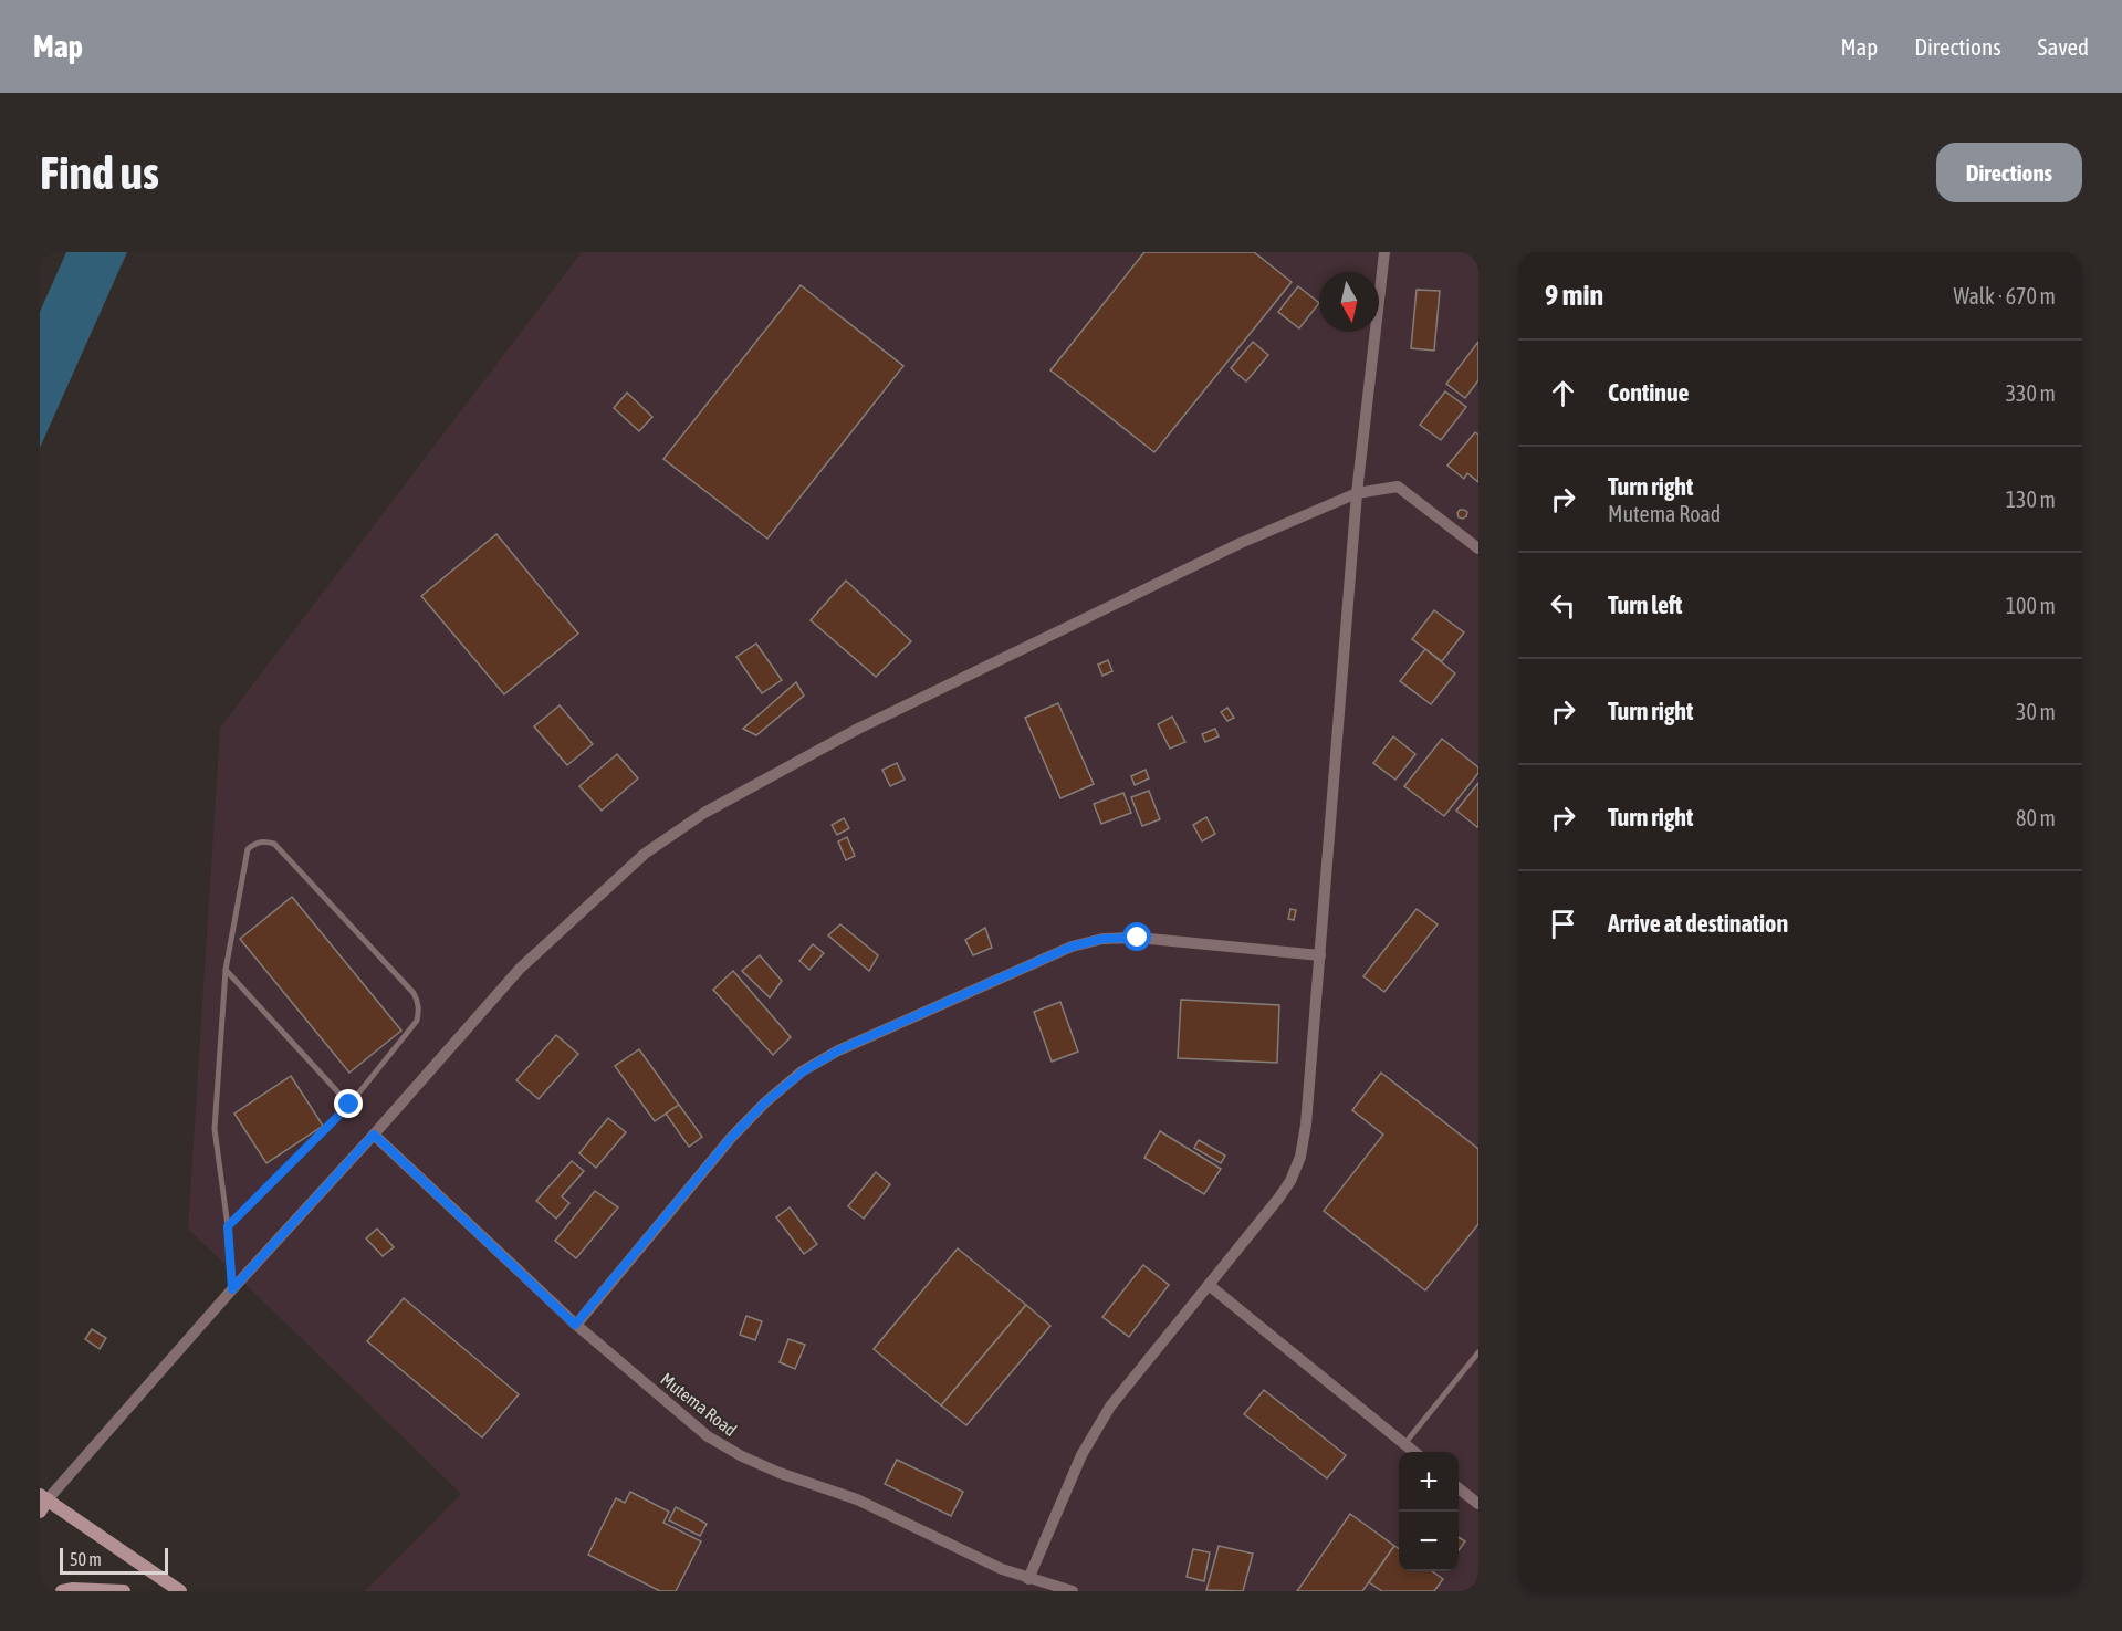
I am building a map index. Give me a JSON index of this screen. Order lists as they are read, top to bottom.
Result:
{
  "streets": {
    "street": ["Mutema Road"]
  },
  "scale_bar": "50 m",
  "north": "bottom",
  "page": {
    "header": "Map",
    "nav": ["Map", "Directions", "Saved"],
    "buttons": "Directions",
    "title": "Find us",
    "heading": ["9 min", "Walk · 670 m"],
    "list": [
      ["Continue", "330 m"],
      ["Turn right", "Mutema Road", "130 m"],
      ["Turn left", "100 m"],
      ["Turn right", "30 m"],
      ["Turn right", "80 m"],
      "Arrive at destination"
    ],
    "map_buttons": ["+", "−"],
    "scale": "50 m"
  }
}
